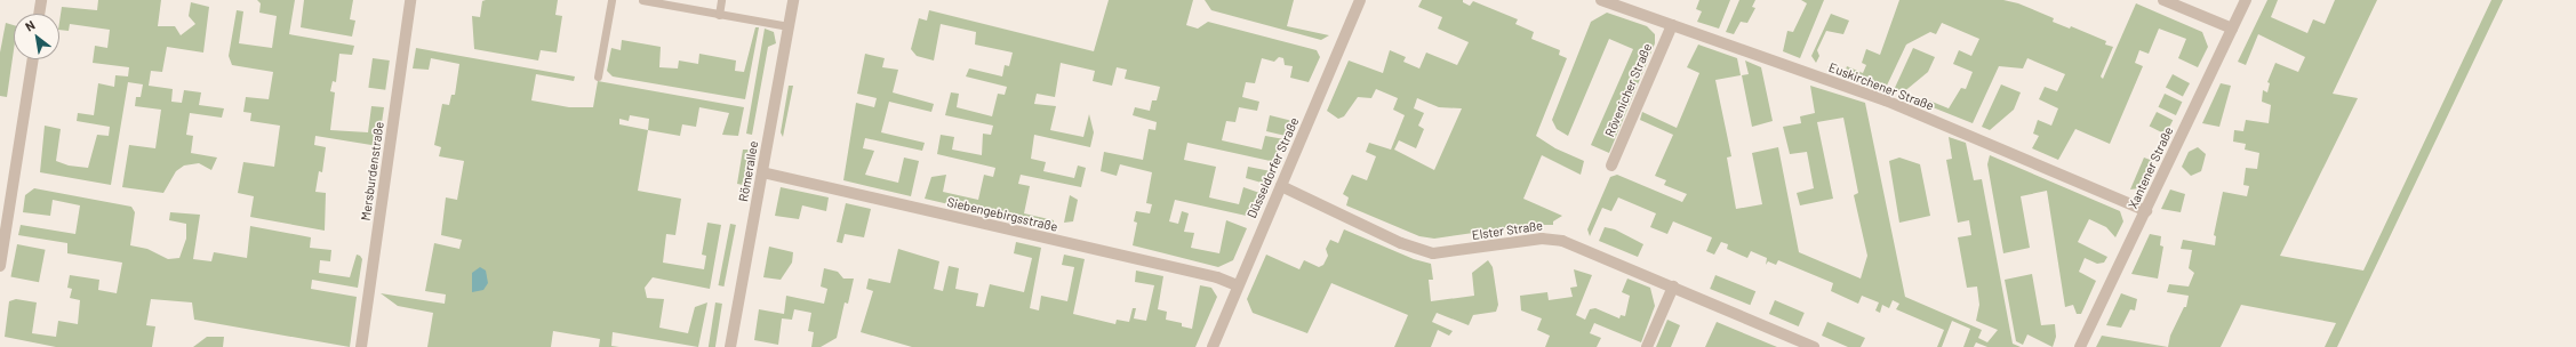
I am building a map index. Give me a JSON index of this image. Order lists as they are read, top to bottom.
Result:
{
  "streets": {
    "street": [
      "Euskirchener Straße",
      "Rövenicher Straße",
      "Düsseldorfer Straße",
      "Xantener Straße",
      "Mersburdenstraße",
      "Römerallee",
      "Siebengebirgsstraße",
      "Elster Straße"
    ]
  },
  "crossings": [
    ["Euskirchener Straße", "Rövenicher Straße"],
    ["Euskirchener Straße", "Xantener Straße"],
    ["Düsseldorfer Straße", "Siebengebirgsstraße"],
    ["Düsseldorfer Straße", "Elster Straße"],
    ["Römerallee", "Siebengebirgsstraße"]
  ],
  "north": "top left"
}
